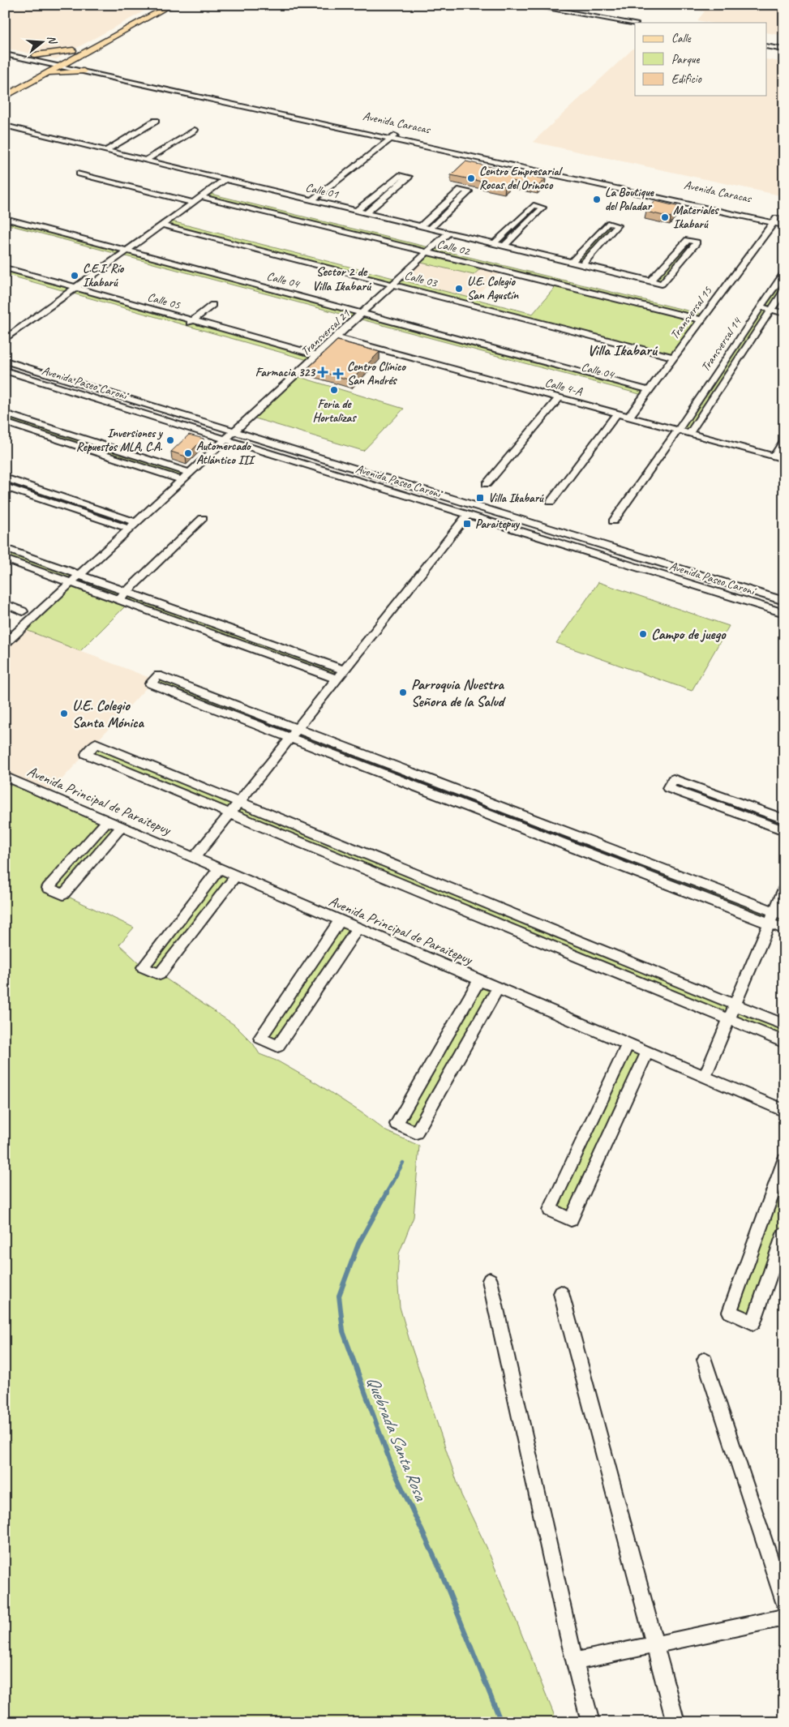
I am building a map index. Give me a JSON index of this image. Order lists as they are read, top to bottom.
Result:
{
  "streets": {
    "street": [
      "Avenida Caracas",
      "Calle 01",
      "Calle 02",
      "Calle 03",
      "Calle 04",
      "Calle 05",
      "Transversal 15",
      "Transversal 21",
      "Transversal 14",
      "Avenida Paseo Caroní",
      "Calle 4-A",
      "Avenida Principal de Paraitepuy"
    ]
  },
  "crossings": [
    ["Avenida Caracas", "Transversal 15"],
    ["Calle 01", "Transversal 21"],
    ["Calle 02", "Transversal 15"],
    ["Calle 02", "Transversal 21"],
    ["Calle 03", "Transversal 15"],
    ["Calle 03", "Transversal 21"],
    ["Calle 04", "Transversal 15"],
    ["Calle 04", "Transversal 21"],
    ["Calle 05", "Transversal 21"],
    ["Transversal 15", "Calle 4-A"],
    ["Transversal 21", "Avenida Paseo Caroní"],
    ["Transversal 21", "Calle 4-A"],
    ["Transversal 14", "Calle 4-A"]
  ],
  "districts": ["Sector 2 de Villa Ikabarú", "Villa Ikabarú"],
  "water": ["Quebrada Santa Rosa"],
  "places": {
    "other": [
      "Centro Empresarial Rocas del Orinoco",
      "La Boutique del Paladar",
      "Materiales Ikabarú",
      "C.E.I. Río Ikabarú",
      "U.E. Colegio San Agustín",
      "Feria de Hortalizas",
      "Inversiones y Repuestos MLA, C.A.",
      "Automercado Atlántico III",
      "Campo de juego",
      "Parroquia Nuestra Señora de la Salud",
      "U.E. Colegio Santa Mónica"
    ],
    "health": ["Farmacia 323", "Centro Clínico San Andrés"],
    "transit": ["Villa Ikabarú", "Paraitepuy"]
  },
  "legend": ["Calle", "Parque", "Edificio"],
  "north": "right"
}
